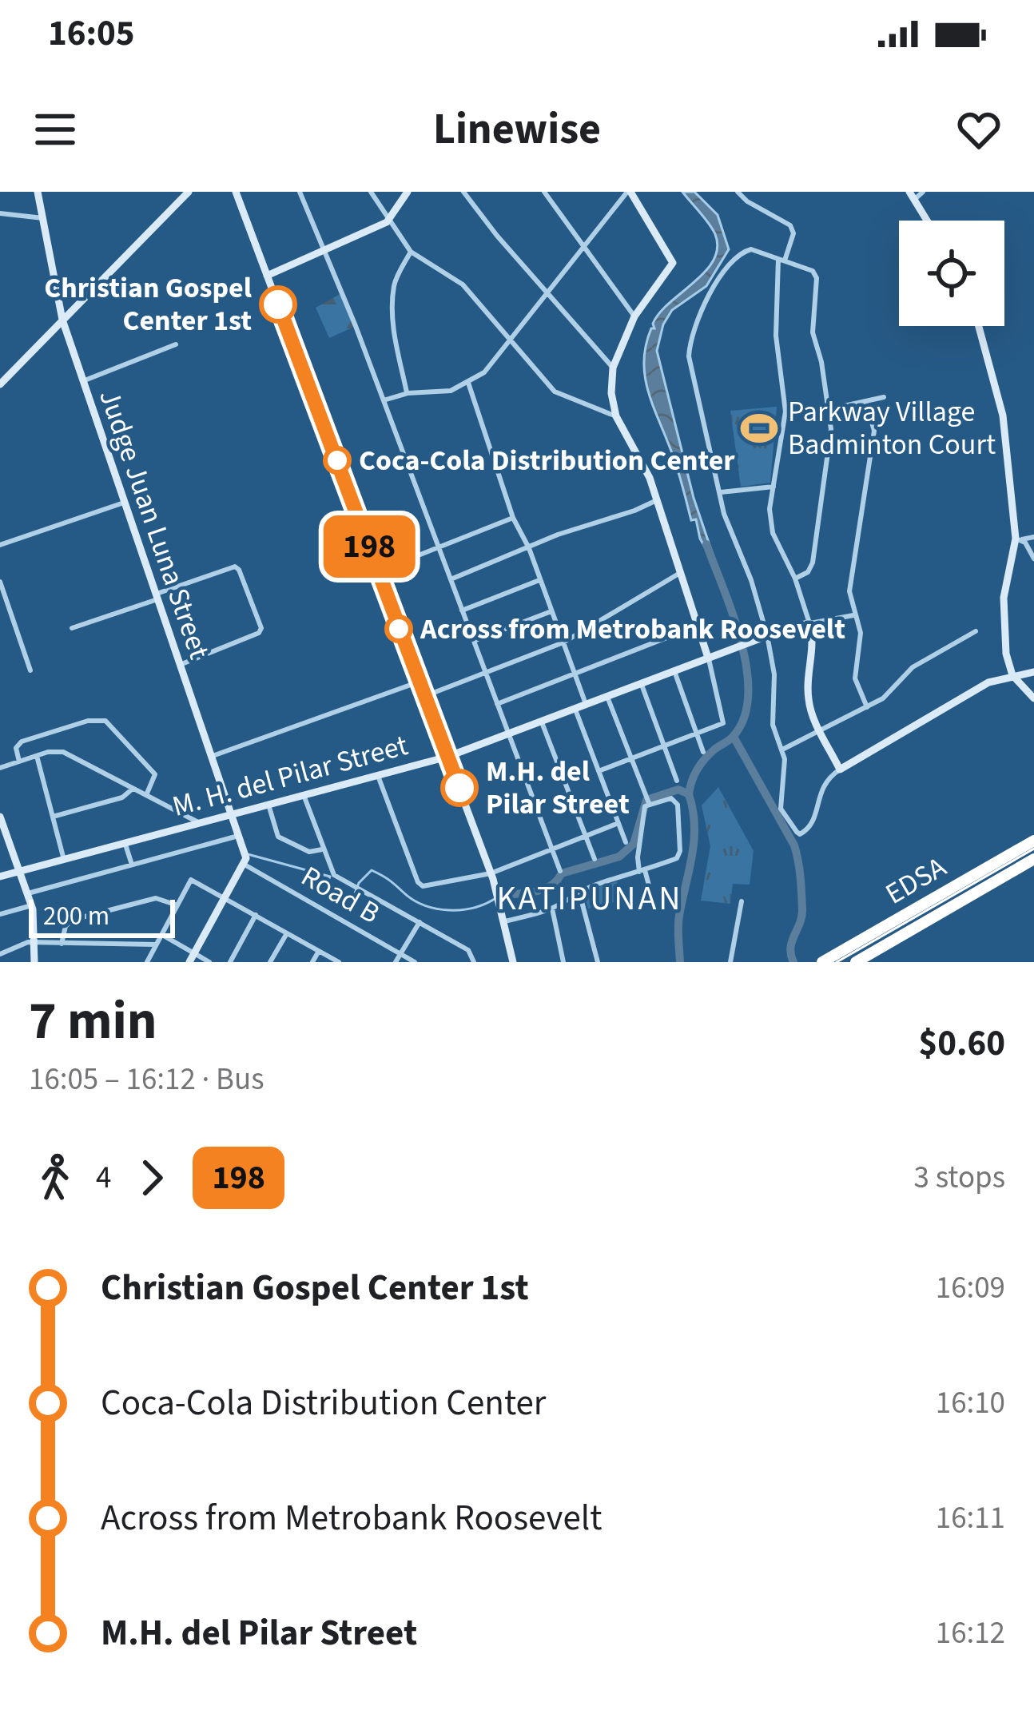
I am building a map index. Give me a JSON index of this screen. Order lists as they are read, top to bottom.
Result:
{
  "streets": {
    "highway": ["EDSA"],
    "street": ["Judge Juan Luna Street", "M. H. del Pilar Street", "Road B"]
  },
  "crossings": [
    ["Judge Juan Luna Street", "M. H. del Pilar Street"],
    ["Judge Juan Luna Street", "Road B"]
  ],
  "districts": ["KATIPUNAN"],
  "places": {
    "other": [
      "Christian Gospel Center 1st",
      "Coca-Cola Distribution Center",
      "Across from Metrobank Roosevelt",
      "M.H. del Pilar Street"
    ],
    "sports": ["Parkway Village Badminton Court"]
  },
  "lines": ["bus line 198"],
  "scale_bar": "200 m",
  "page": {
    "status": "16:05",
    "header": "Linewise",
    "on_map": "198",
    "scale": "200 m",
    "heading": ["7 min", "16:05 – 16:12 · Bus", "$0.60"],
    "legs": ["4", "198", "3 stops"],
    "list": [
      {
        "name": "Christian Gospel Center 1st",
        "value": "16:09"
      },
      {
        "name": "Coca-Cola Distribution Center",
        "value": "16:10"
      },
      {
        "name": "Across from Metrobank Roosevelt",
        "value": "16:11"
      },
      {
        "name": "M.H. del Pilar Street",
        "value": "16:12"
      }
    ]
  }
}
